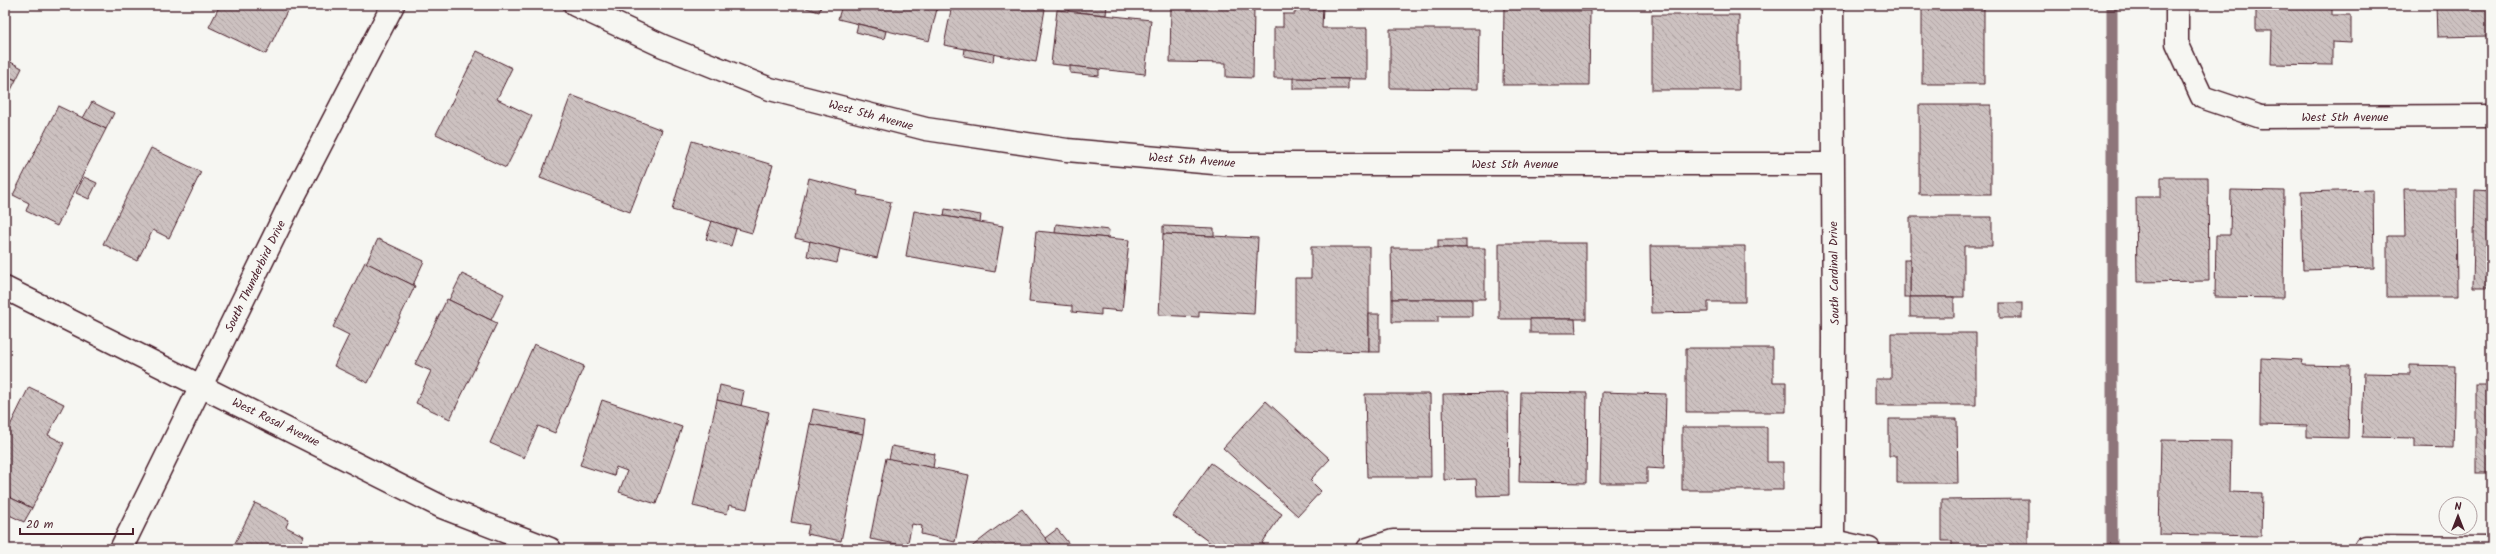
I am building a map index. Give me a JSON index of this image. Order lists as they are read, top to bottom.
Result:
{
  "streets": {
    "street": [
      "West 5th Avenue",
      "South Cardinal Drive",
      "South Thunderbird Drive",
      "West Rosal Avenue"
    ]
  },
  "crossings": [
    ["West 5th Avenue", "South Cardinal Drive"],
    ["South Thunderbird Drive", "West Rosal Avenue"]
  ],
  "scale_bar": "20 m",
  "north": "top"
}
